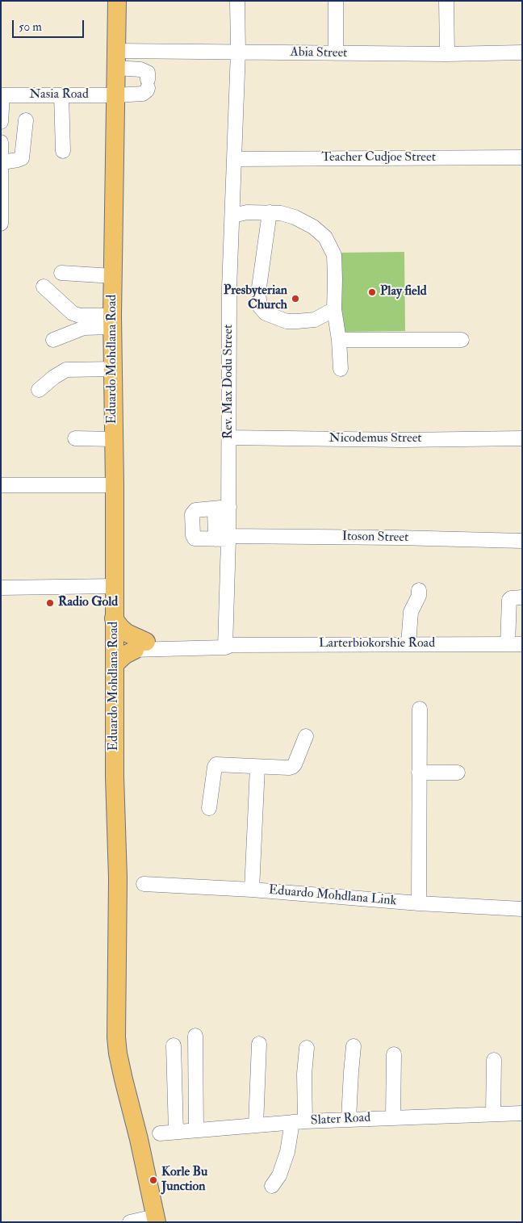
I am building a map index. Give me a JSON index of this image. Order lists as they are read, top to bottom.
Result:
{
  "streets": {
    "main road": ["Eduardo Mohdlana Road"],
    "street": [
      "Abia Street",
      "Nasia Road",
      "Teacher Cudjoe Street",
      "Rev. Max Dodu Street",
      "Nicodemus Street",
      "Itoson Street",
      "Larterbiokorshie Road",
      "Eduardo Mohdlana Link",
      "Slater Road"
    ]
  },
  "crossings": [
    ["Abia Street", "Nasia Road"],
    ["Abia Street", "Eduardo Mohdlana Road"],
    ["Abia Street", "Rev. Max Dodu Street"],
    ["Nasia Road", "Eduardo Mohdlana Road"],
    ["Teacher Cudjoe Street", "Rev. Max Dodu Street"],
    ["Rev. Max Dodu Street", "Nicodemus Street"],
    ["Rev. Max Dodu Street", "Itoson Street"],
    ["Rev. Max Dodu Street", "Larterbiokorshie Road"]
  ],
  "places": [
    "Play field",
    "Presbyterian Church",
    "Radio Gold",
    "Korle Bu Junction"
  ],
  "scale_bar": "50 m"
}
